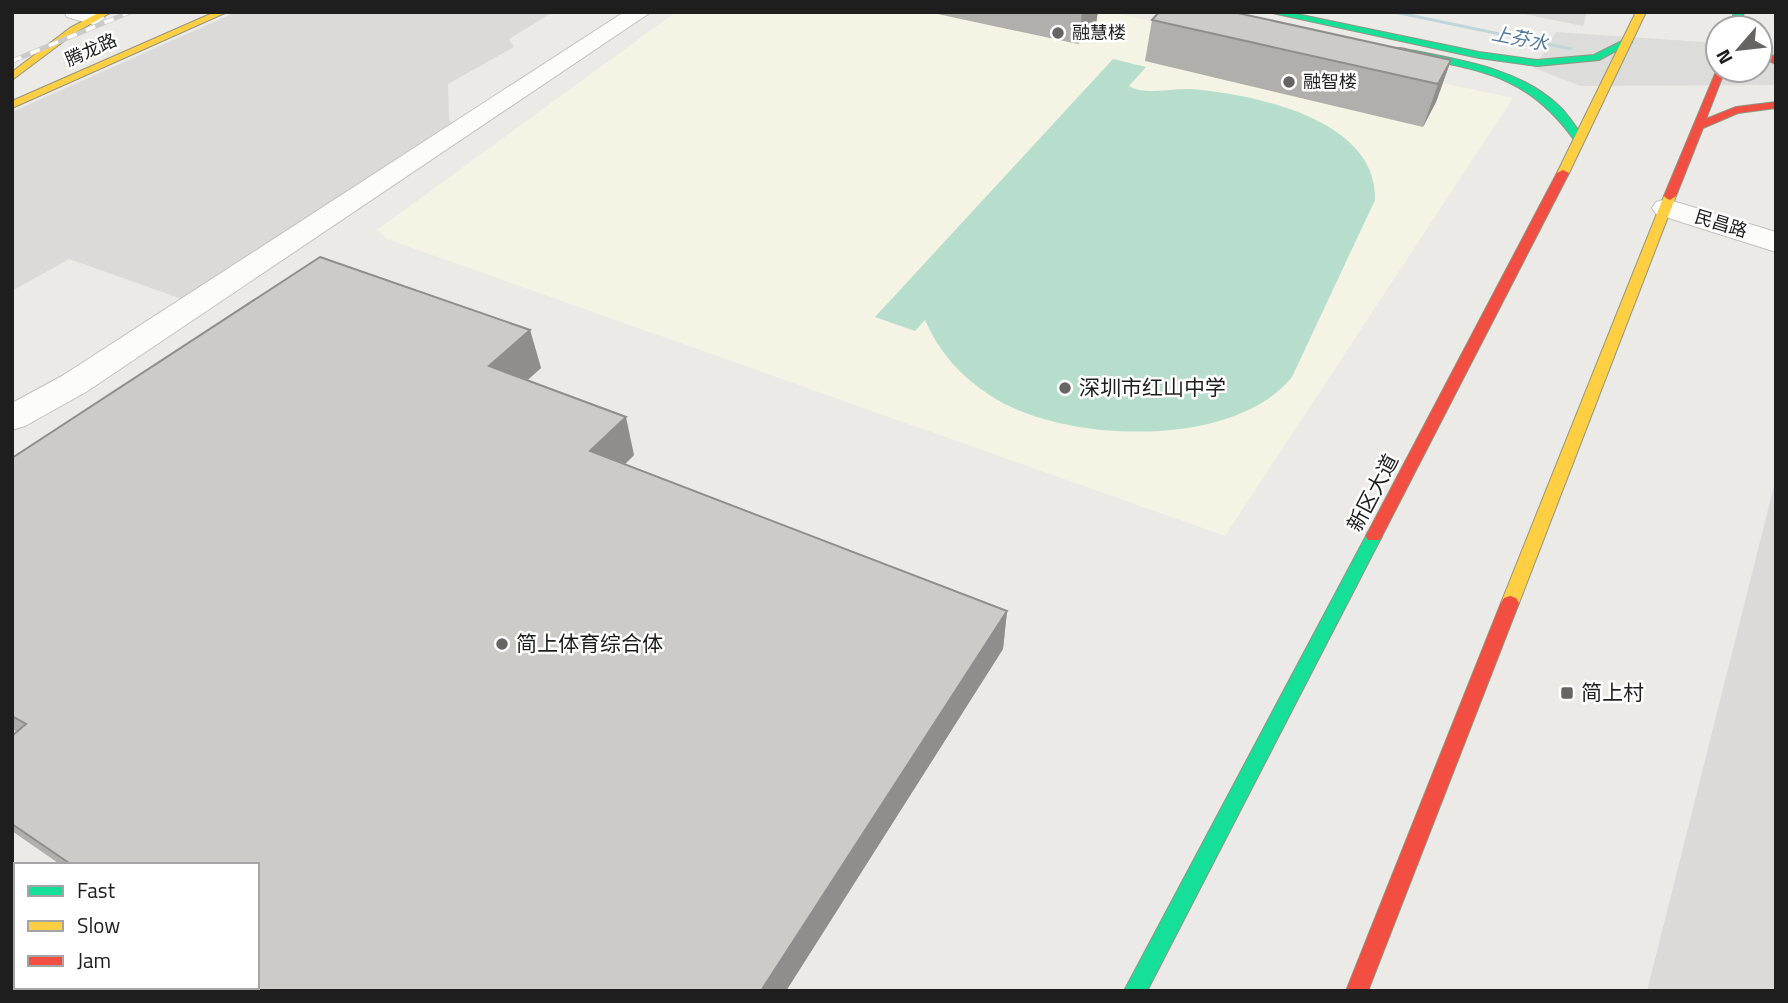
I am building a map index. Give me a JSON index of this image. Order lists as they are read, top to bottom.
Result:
{
  "streets": {
    "main road": ["腾龙路", "新区大道"],
    "street": ["民昌路"]
  },
  "water": ["上芬水"],
  "places": {
    "other": [
      "融慧楼",
      "融智楼",
      "深圳市红山中学",
      "简上体育综合体"
    ],
    "transit": ["简上村"]
  },
  "legend": ["Fast", "Slow", "Jam"],
  "north": "bottom left"
}
